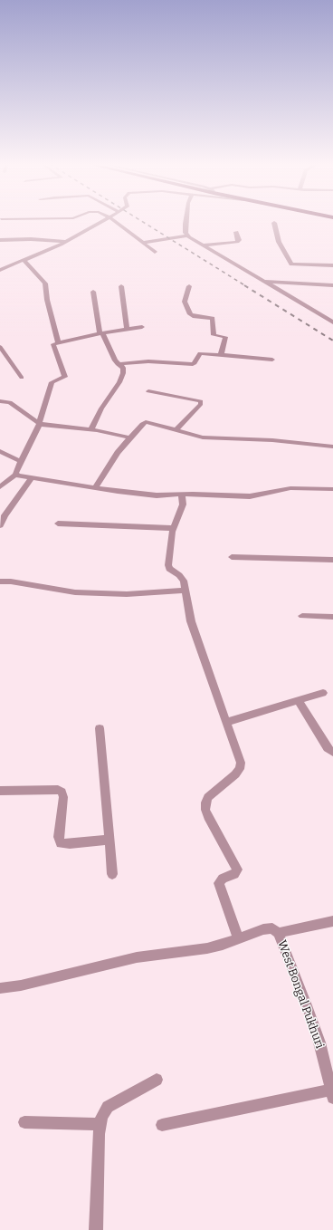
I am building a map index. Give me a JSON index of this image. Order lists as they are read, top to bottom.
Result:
{
  "streets": {
    "street": ["West Bongal Pukhuri"]
  }
}
